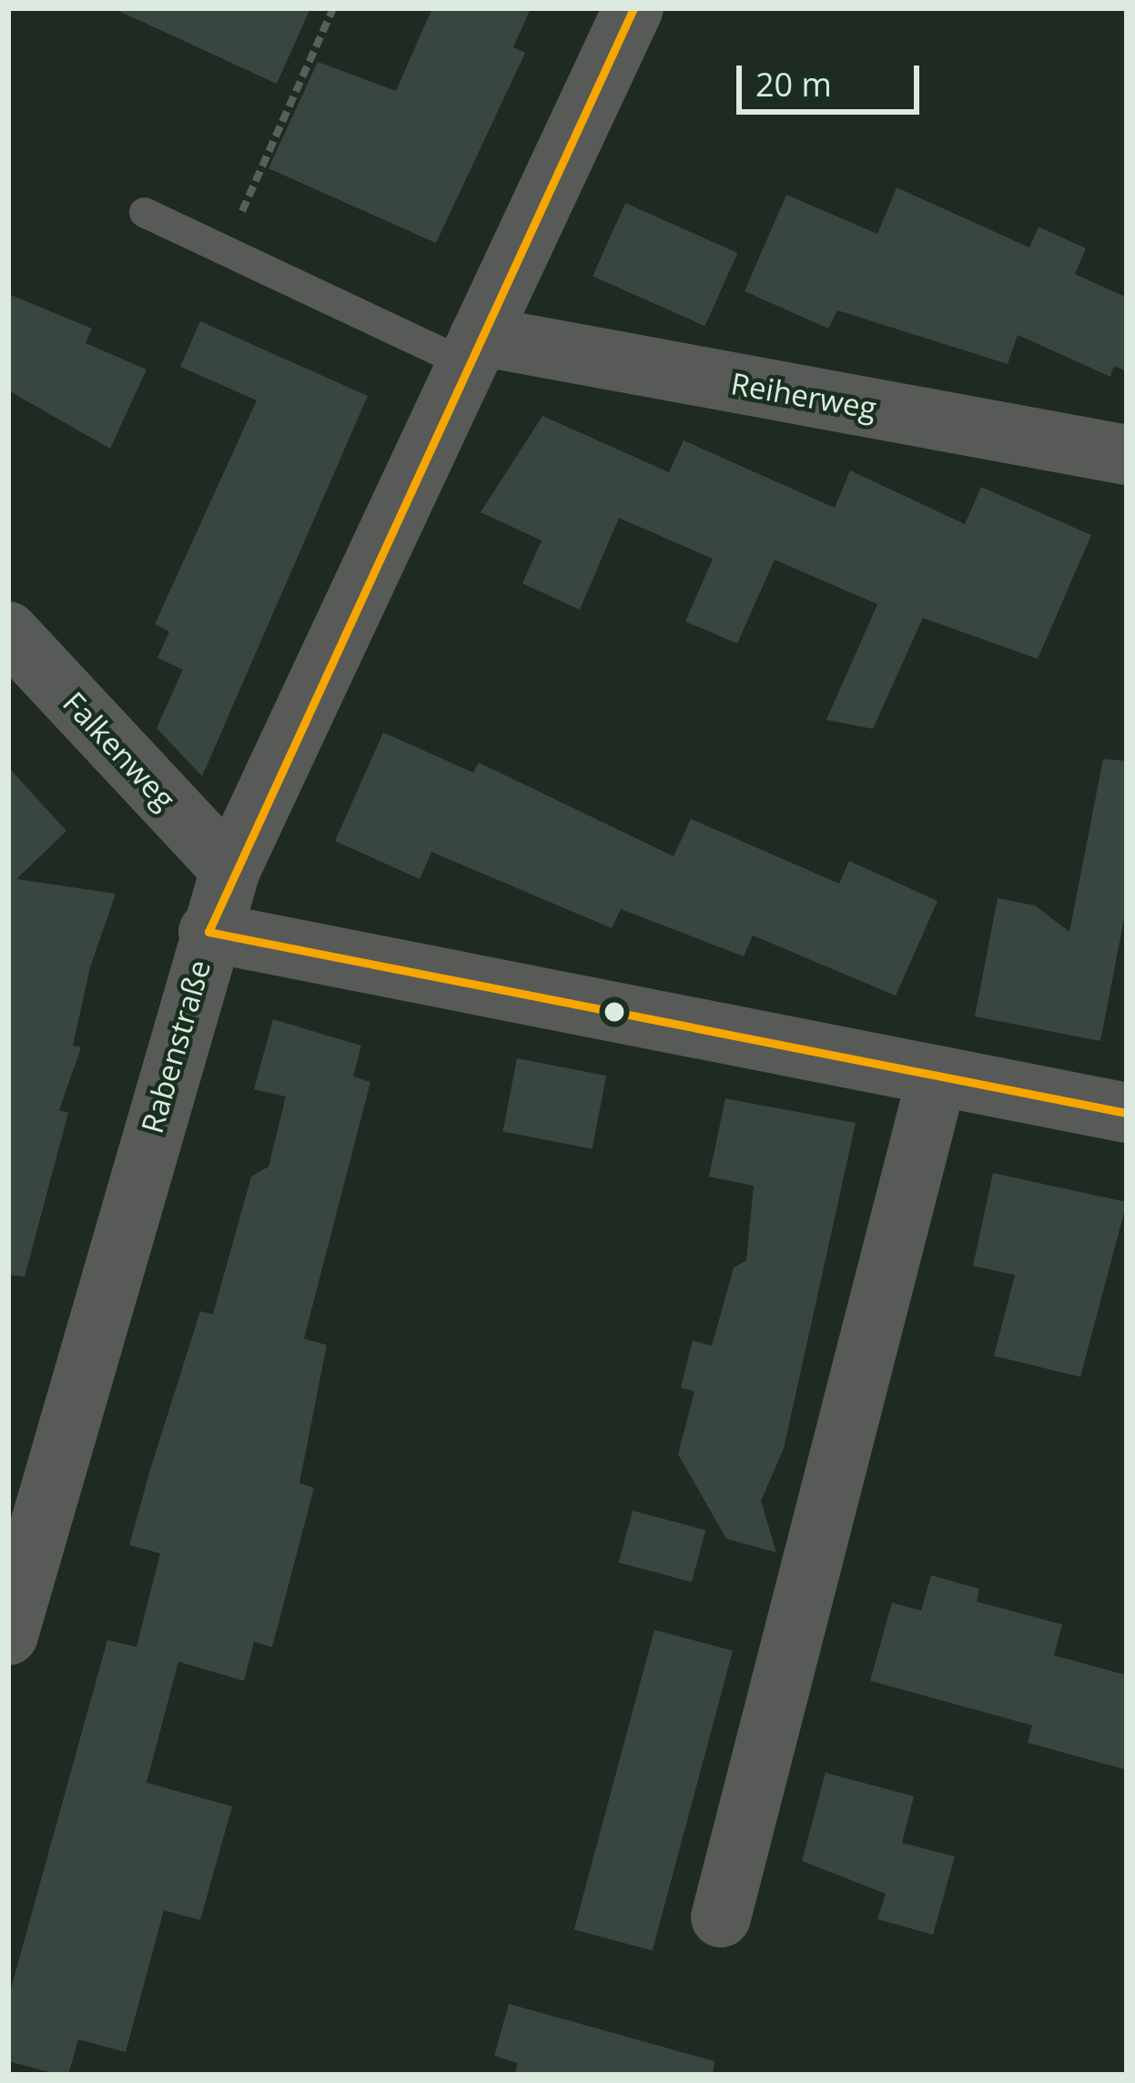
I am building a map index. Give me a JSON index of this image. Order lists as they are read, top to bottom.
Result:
{
  "streets": {
    "street": ["Reiherweg", "Falkenweg", "Rabenstraße"]
  },
  "crossings": [
    ["Reiherweg", "Rabenstraße"],
    ["Falkenweg", "Rabenstraße"]
  ],
  "scale_bar": "20 m"
}
